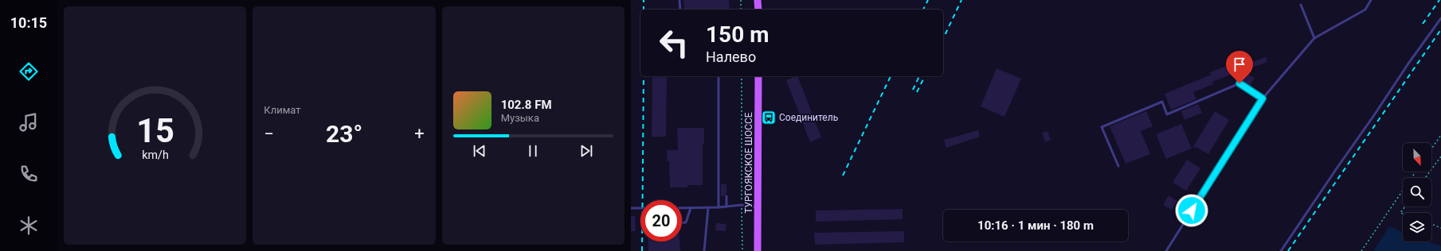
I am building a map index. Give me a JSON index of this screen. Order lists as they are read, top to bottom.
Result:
{
  "streets": {
    "main road": ["ТУРГОЯКСКОЕ ШОССЕ"]
  },
  "places": {
    "bus stop": ["Соединитель"]
  },
  "north": "bottom right",
  "page": {
    "tabs": "10:15",
    "tile": "Климат",
    "turn": ["150 m", "Налево"],
    "song": ["102.8 FM", "Музыка"],
    "heat": ["−", "23°", "+"],
    "limit": "20",
    "trip": "10:16 · 1 мин · 180 m",
    "gauge": ["15", "km/h"]
  }
}
